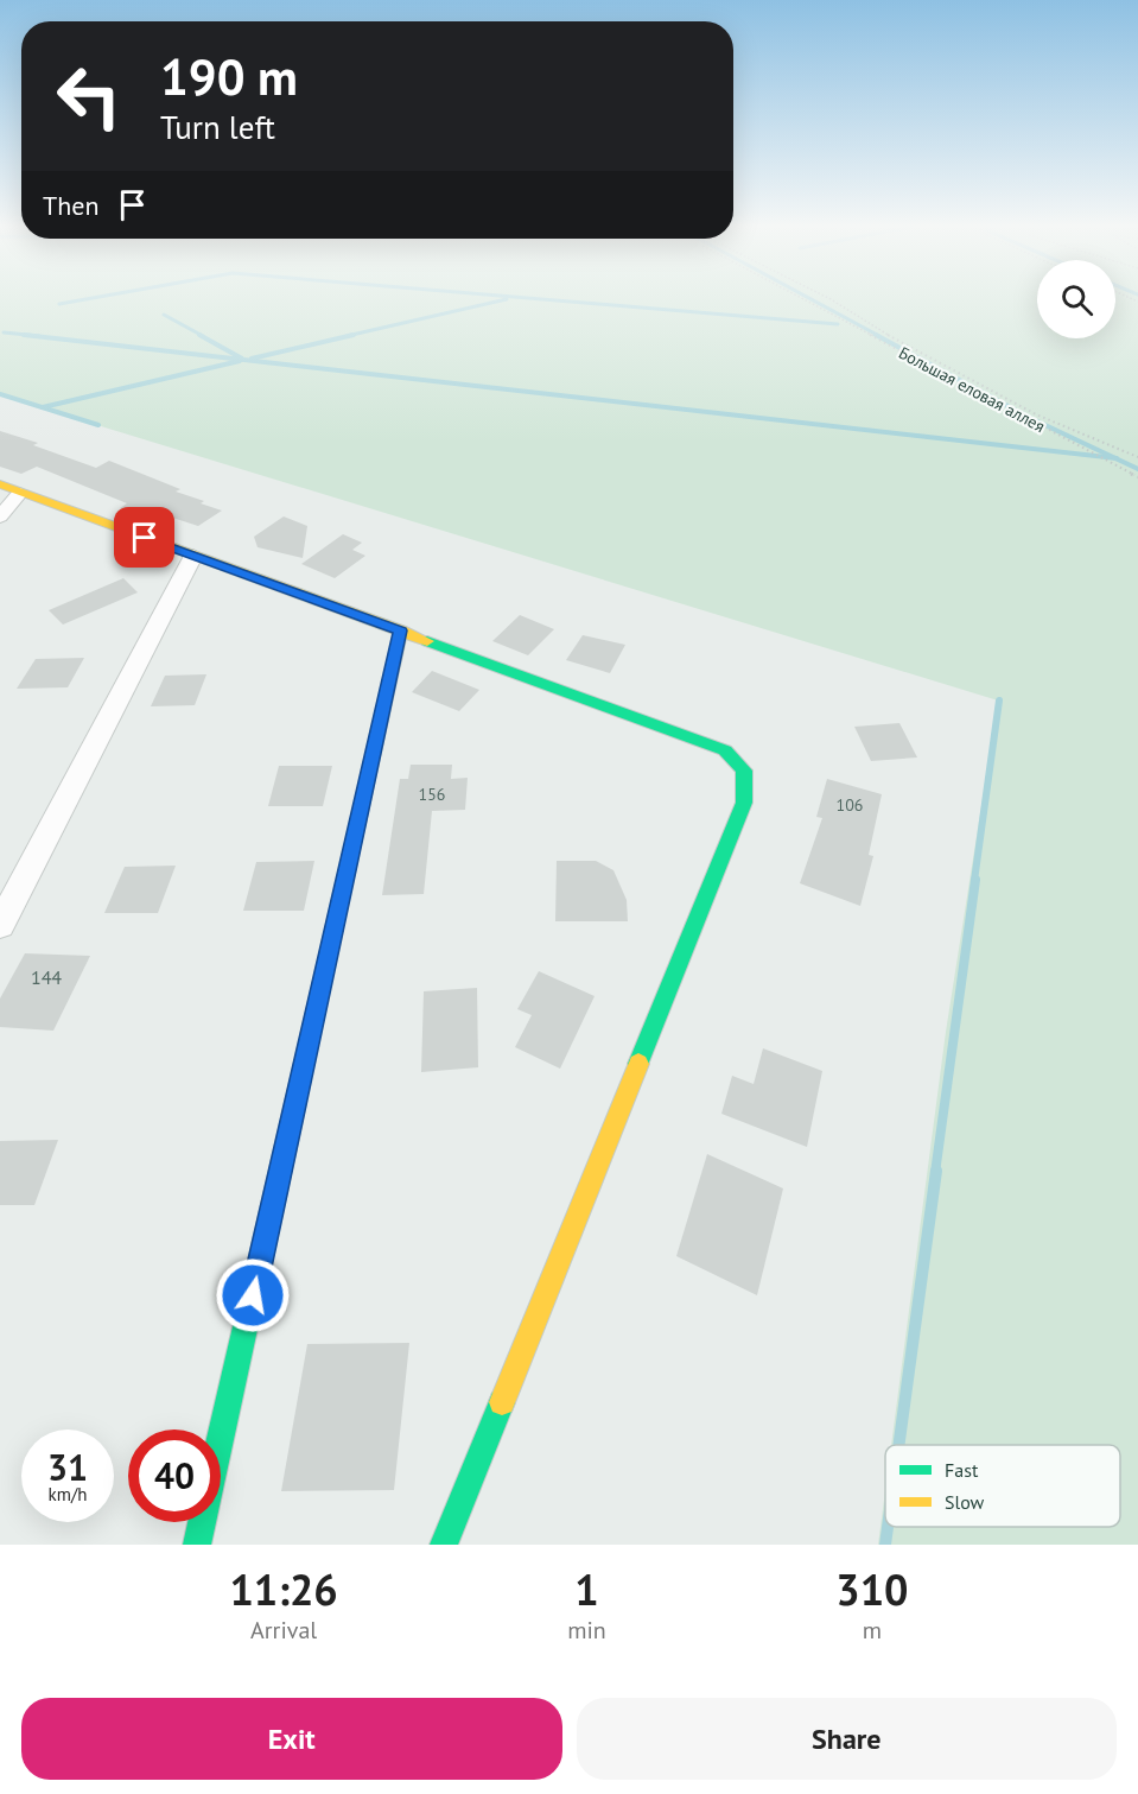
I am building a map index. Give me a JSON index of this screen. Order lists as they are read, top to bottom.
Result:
{
  "streets": {
    "path": ["Большая еловая аллея"]
  },
  "house_numbers": ["156", "106", "144"],
  "legend": ["Fast", "Slow"],
  "page": {
    "turn": ["190 m", "Turn left"],
    "then": "Then",
    "speed": "31 km/h",
    "limit": "40",
    "eta": [
      "11:26",
      "Arrival",
      "1",
      "min",
      "310",
      "m"
    ],
    "buttons": ["Exit", "Share"]
  }
}
